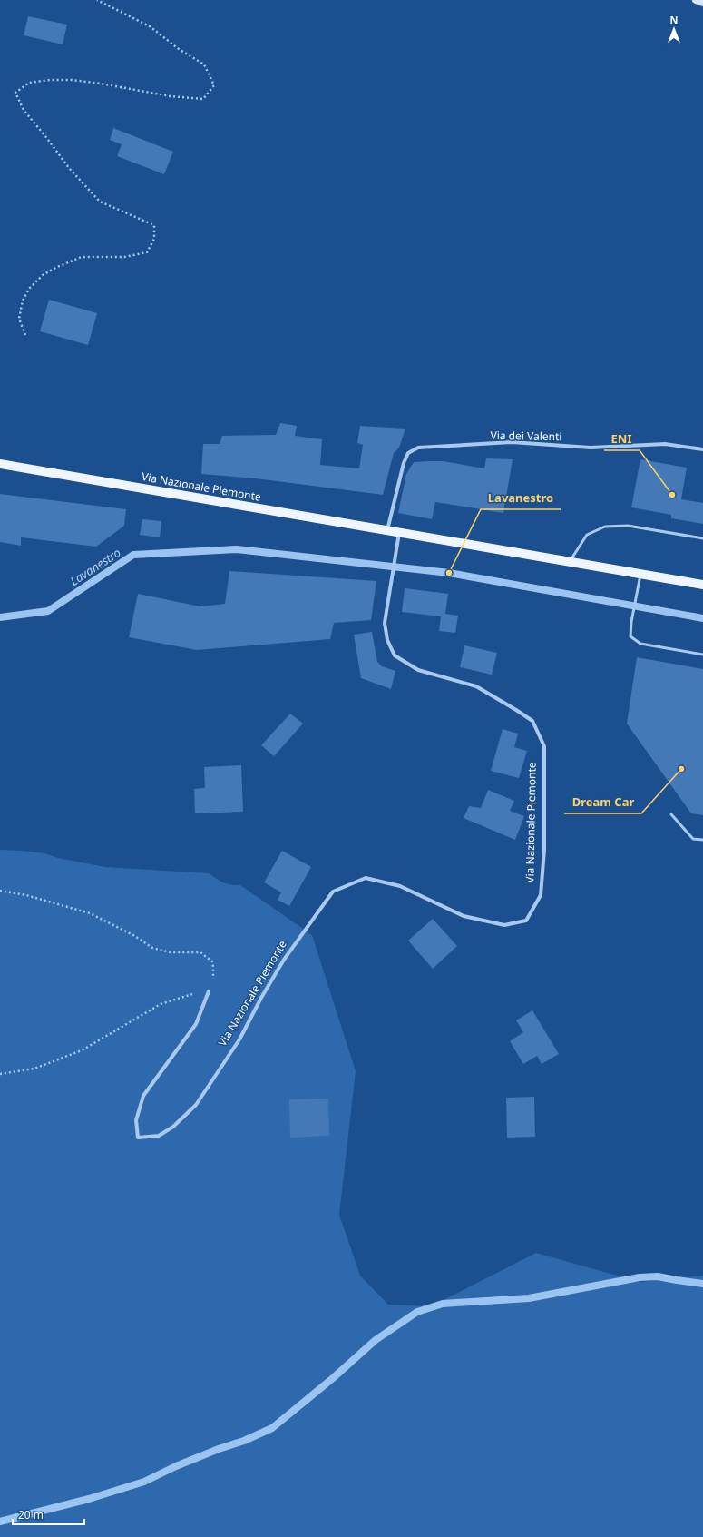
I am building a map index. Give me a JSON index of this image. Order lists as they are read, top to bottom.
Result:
{
  "streets": {
    "main road": ["Via Nazionale Piemonte"],
    "street": ["Via dei Valenti"]
  },
  "crossings": [
    ["Via dei Valenti", "Via Nazionale Piemonte"]
  ],
  "water": ["Lavanestro"],
  "places": ["ENI", "Lavanestro", "Dream Car"],
  "scale_bar": "20 m",
  "north": "top"
}
